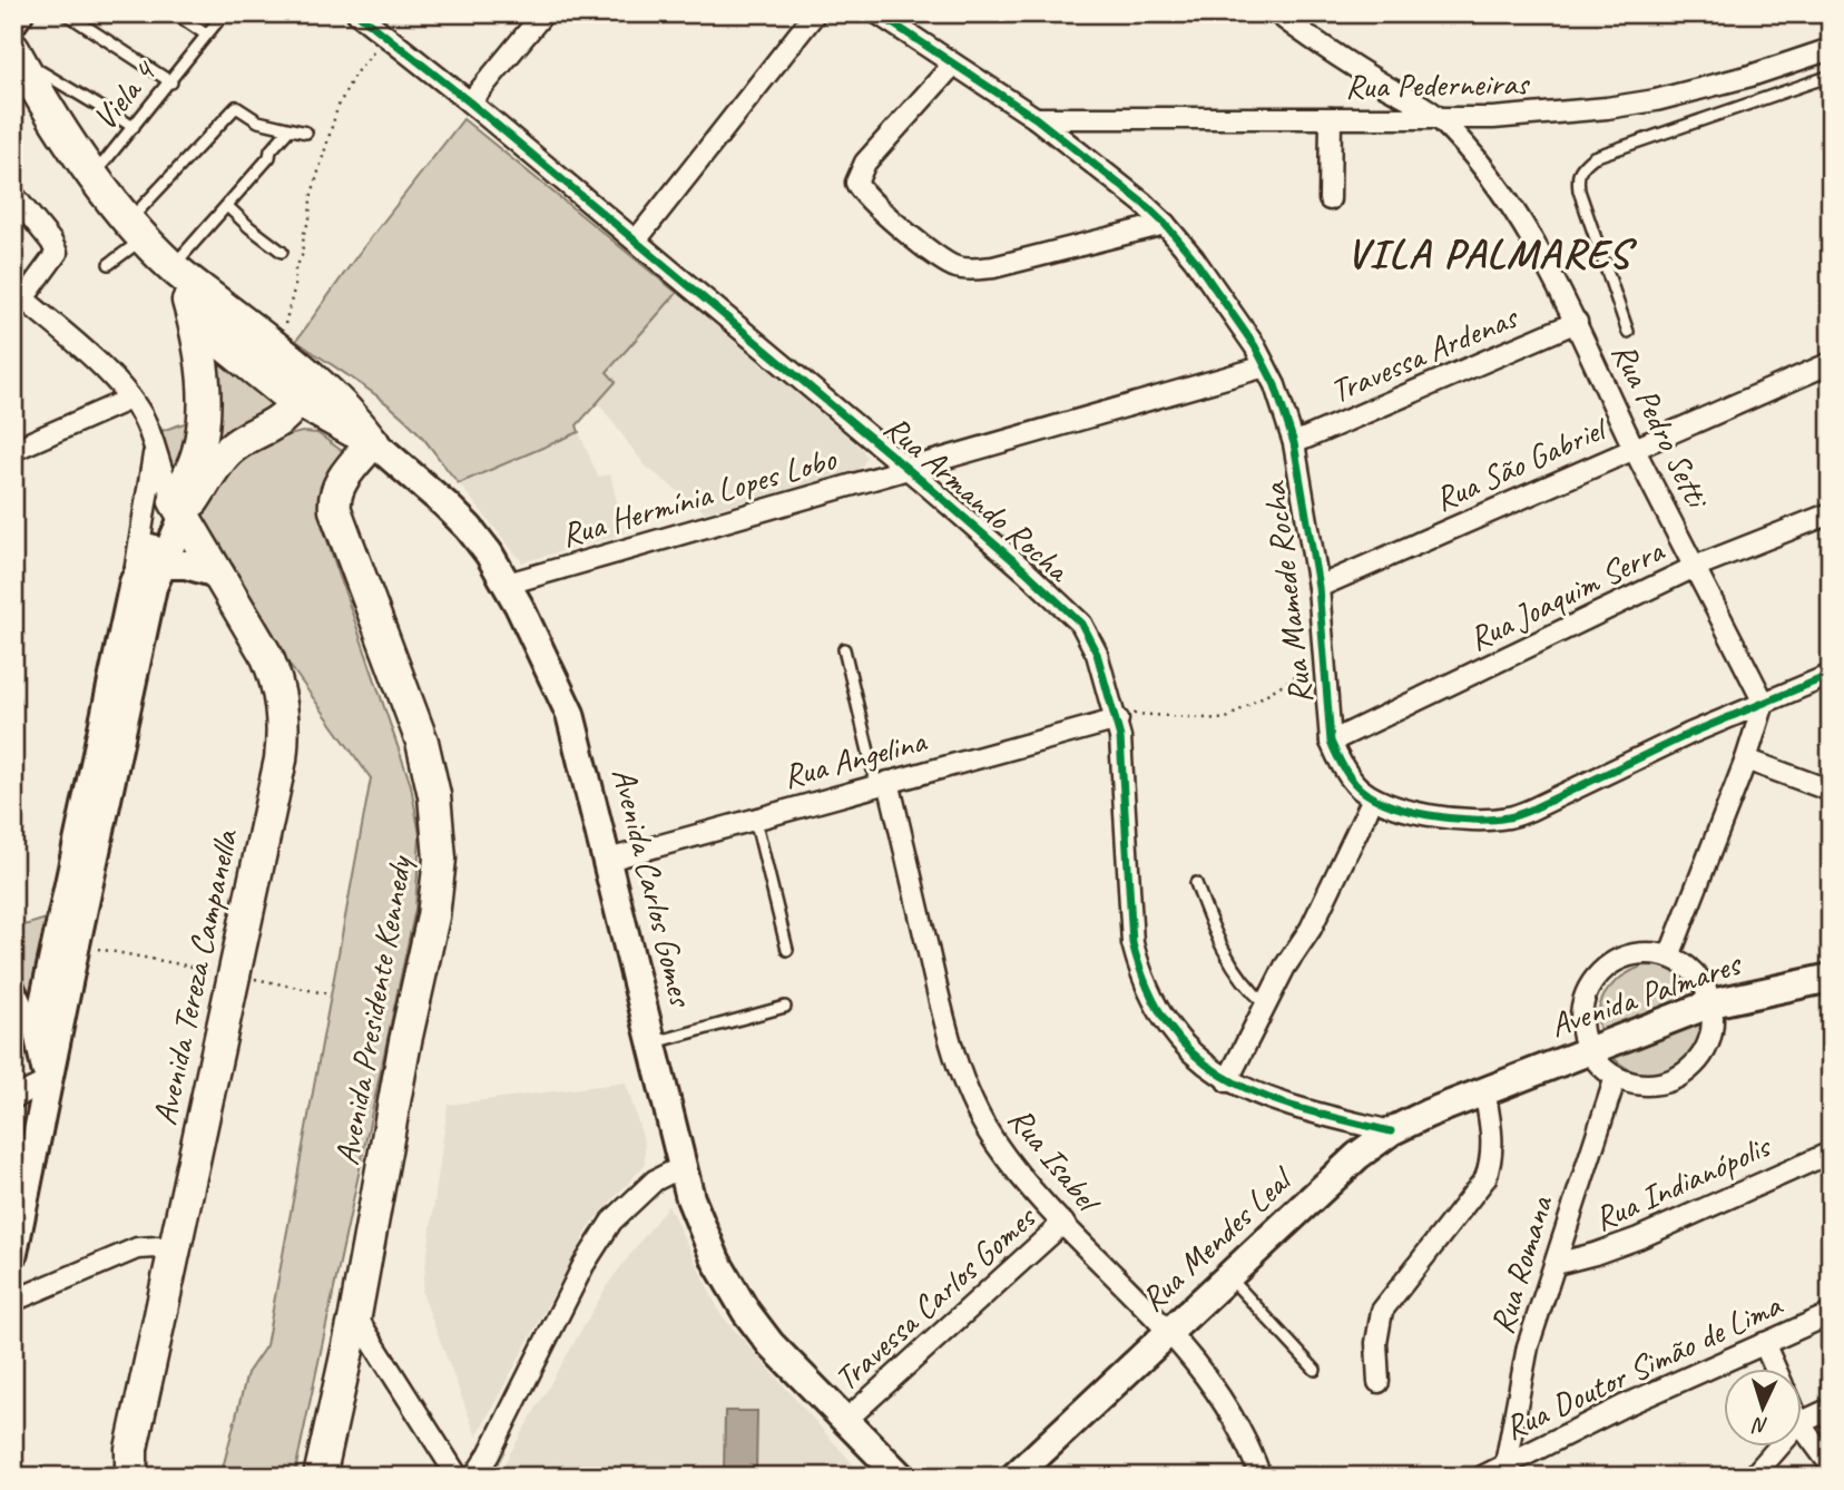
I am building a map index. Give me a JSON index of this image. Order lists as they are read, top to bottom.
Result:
{
  "streets": {
    "main road": [
      "Avenida Carlos Gomes",
      "Avenida Tereza Campanella",
      "Avenida Palmares",
      "Avenida Presidente Kennedy",
      "Rua Mendes Leal"
    ],
    "street": [
      "Rua Pederneiras",
      "Travessa Ardenas",
      "Rua Pedro Setti",
      "Rua São Gabriel",
      "Rua Hermínia Lopes Lobo",
      "Rua Armando Rocha",
      "Rua Mamede Rocha",
      "Rua Joaquim Serra",
      "Rua Angelina",
      "Rua Isabel",
      "Rua Indianópolis",
      "Rua Romana",
      "Travessa Carlos Gomes",
      "Rua Doutor Simão de Lima"
    ],
    "lane": ["Viela 4"]
  },
  "crossings": [
    ["Rua Pederneiras", "Rua Pedro Setti"],
    ["Rua Pederneiras", "Rua Mamede Rocha"],
    ["Travessa Ardenas", "Rua Pedro Setti"],
    ["Travessa Ardenas", "Rua Mamede Rocha"],
    ["Rua Pedro Setti", "Rua São Gabriel"],
    ["Rua Pedro Setti", "Rua Mamede Rocha"],
    ["Rua Pedro Setti", "Rua Joaquim Serra"],
    ["Rua São Gabriel", "Rua Mamede Rocha"],
    ["Rua Hermínia Lopes Lobo", "Rua Armando Rocha"],
    ["Rua Hermínia Lopes Lobo", "Rua Mamede Rocha"],
    ["Rua Hermínia Lopes Lobo", "Avenida Carlos Gomes"],
    ["Rua Armando Rocha", "Rua Angelina"],
    ["Rua Armando Rocha", "Rua Mendes Leal"],
    ["Rua Mamede Rocha", "Rua Joaquim Serra"],
    ["Rua Angelina", "Avenida Carlos Gomes"],
    ["Rua Angelina", "Rua Isabel"],
    ["Avenida Carlos Gomes", "Avenida Presidente Kennedy"],
    ["Avenida Carlos Gomes", "Travessa Carlos Gomes"],
    ["Avenida Palmares", "Rua Mendes Leal"],
    ["Rua Isabel", "Rua Mendes Leal"],
    ["Rua Isabel", "Travessa Carlos Gomes"],
    ["Rua Indianópolis", "Rua Romana"],
    ["Rua Romana", "Rua Doutor Simão de Lima"]
  ],
  "districts": ["VILA PALMARES"],
  "north": "bottom"
}
